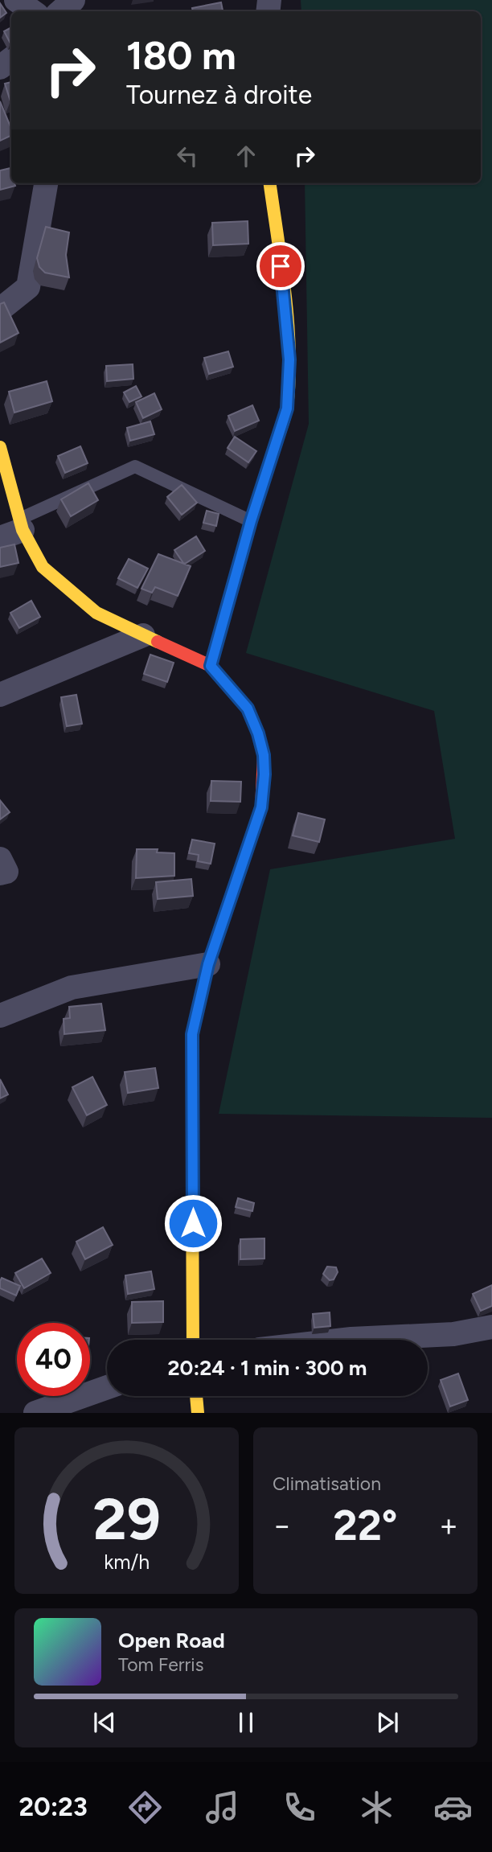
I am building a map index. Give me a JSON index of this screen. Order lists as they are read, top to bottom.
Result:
{
  "page": {
    "turn": ["180 m", "Tournez à droite"],
    "limit": "40",
    "trip": "20:24 · 1 min · 300 m",
    "tile": "Climatisation",
    "heat": ["−", "22°", "+"],
    "song": ["Open Road", "Tom Ferris"],
    "tabs": "20:23",
    "gauge": ["29", "km/h"]
  }
}
